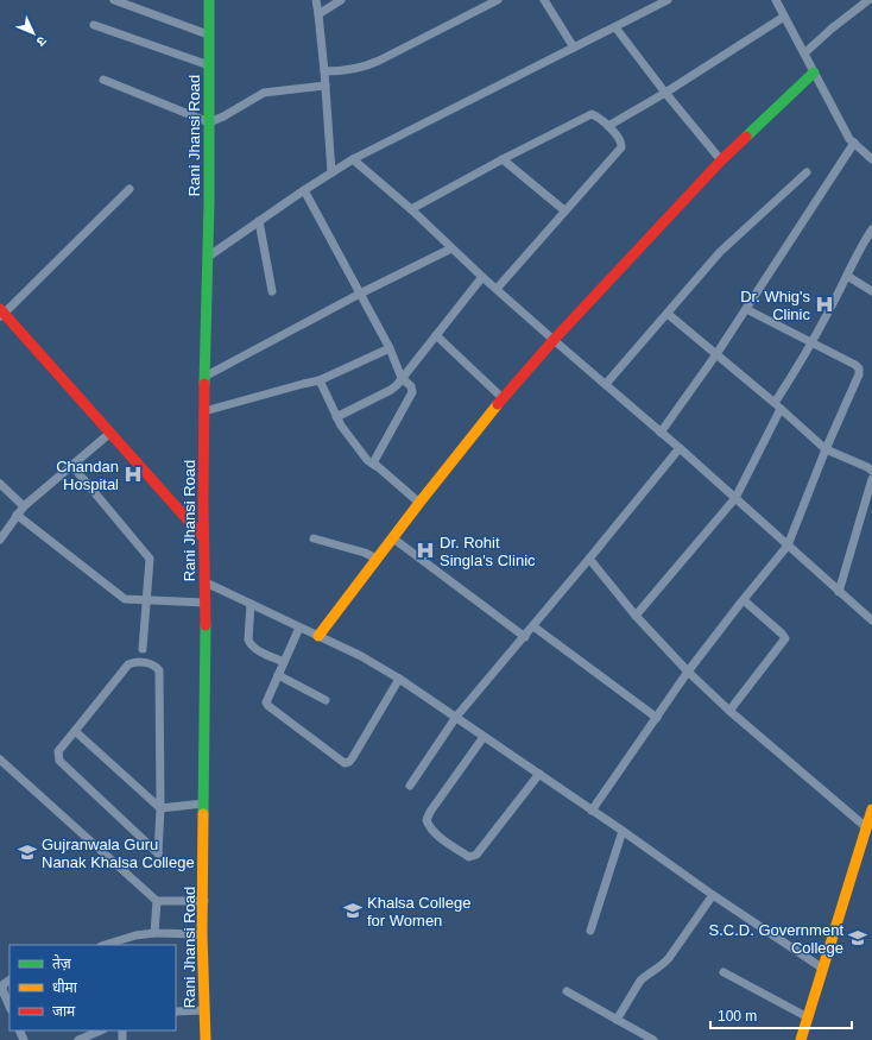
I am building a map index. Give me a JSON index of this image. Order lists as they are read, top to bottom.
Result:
{
  "streets": {
    "street": ["Rani Jhansi Road"]
  },
  "places": {
    "hospital": ["Dr. Whig's Clinic", "Chandan Hospital", "Dr. Rohit Singla's Clinic"],
    "school or university": ["Gujranwala Guru Nanak Khalsa College", "Khalsa College for Women", "S.C.D. Government College"]
  },
  "legend": ["तेज़", "धीमा", "जाम"],
  "scale_bar": "100 m",
  "north": "bottom right"
}
